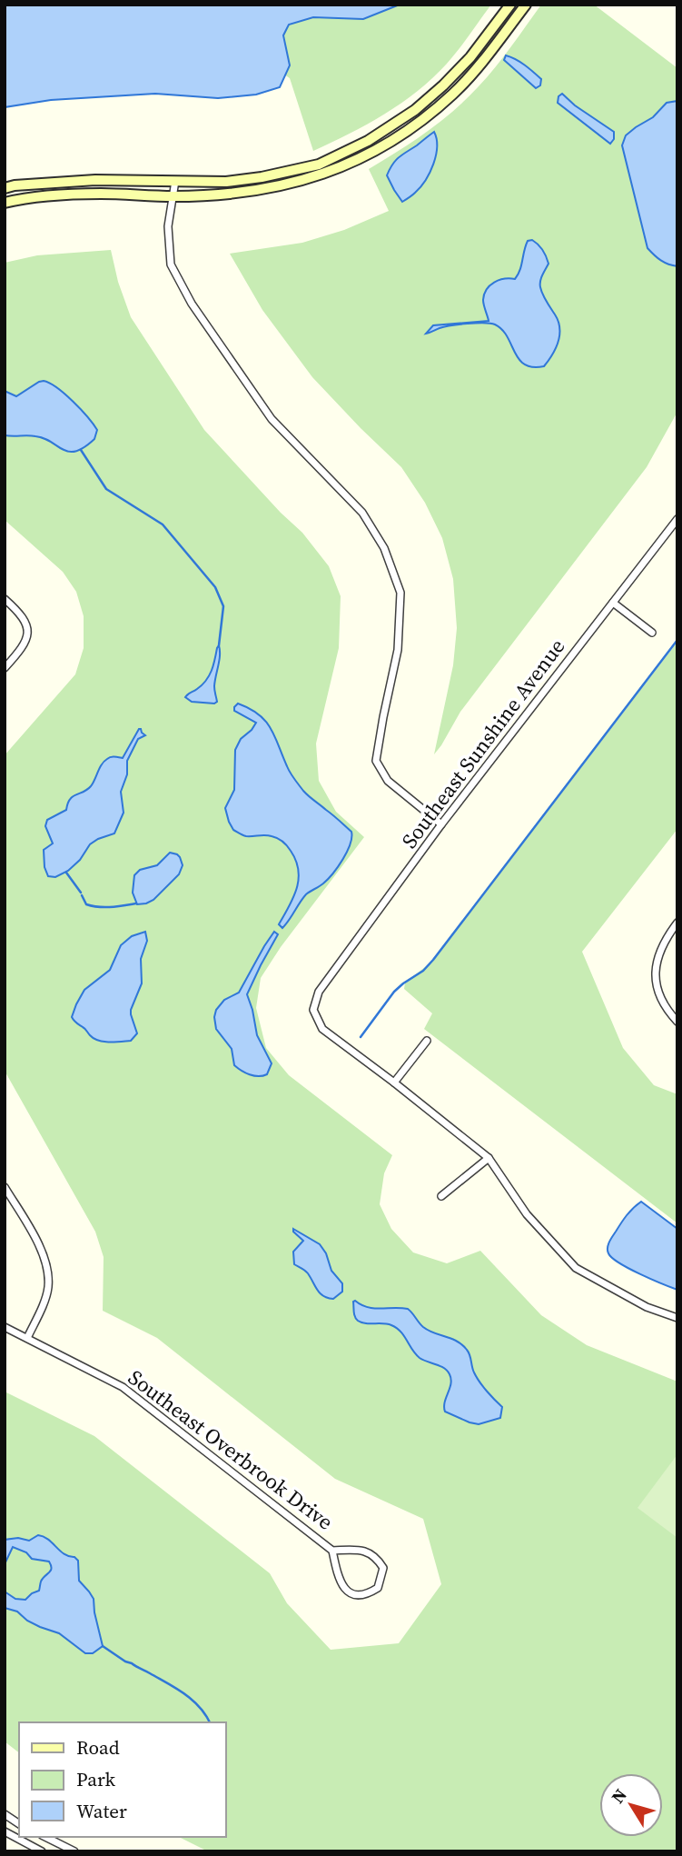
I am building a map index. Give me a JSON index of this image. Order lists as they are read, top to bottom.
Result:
{
  "streets": {
    "street": ["Southeast Sunshine Avenue", "Southeast Overbrook Drive"]
  },
  "legend": ["Road", "Park", "Water"],
  "north": "top left"
}
